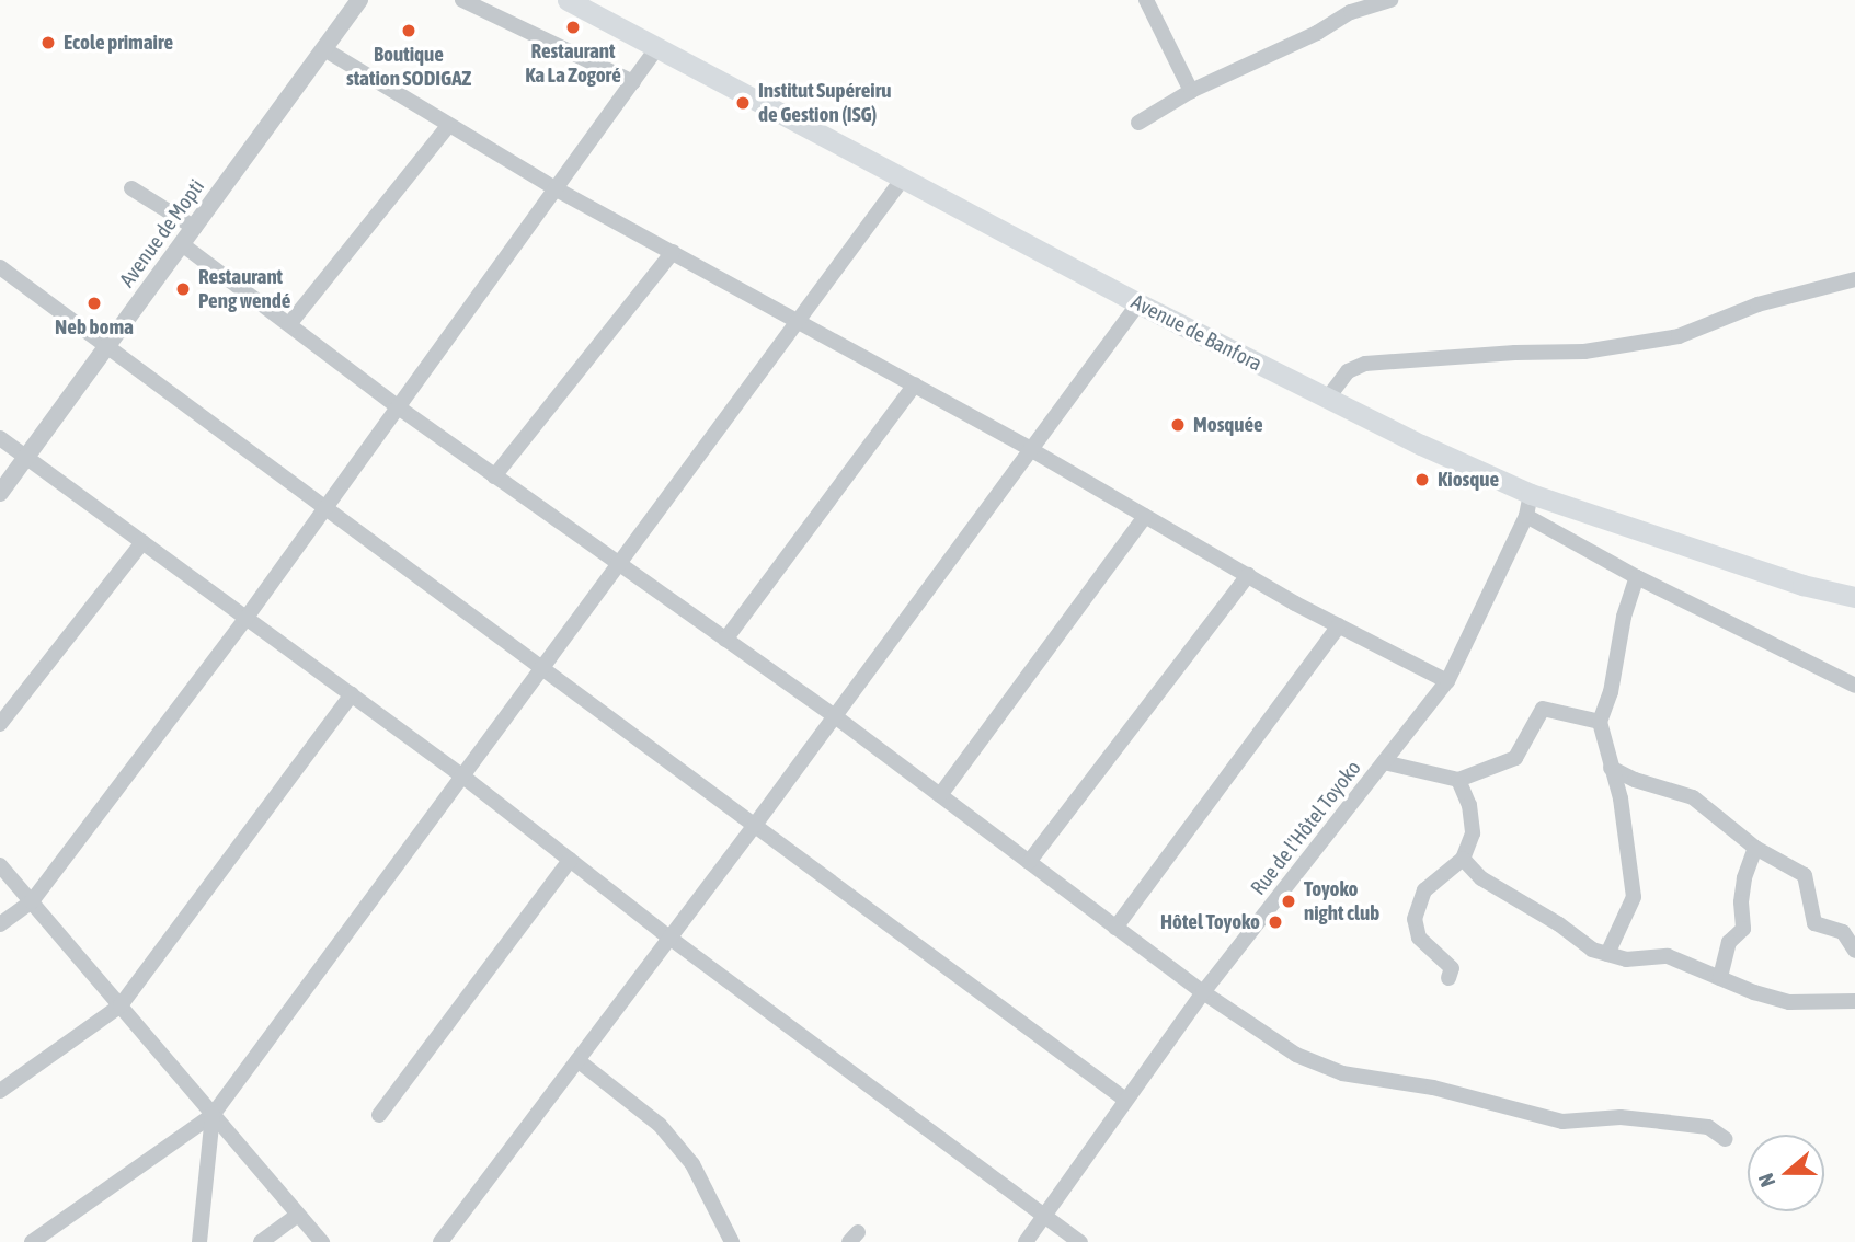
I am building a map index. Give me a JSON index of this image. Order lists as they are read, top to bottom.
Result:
{
  "streets": {
    "main road": ["Avenue de Banfora"],
    "street": ["Avenue de Mopti", "Rue de l'Hôtel Toyoko"]
  },
  "crossings": [
    ["Avenue de Banfora", "Rue de l'Hôtel Toyoko"]
  ],
  "places": [
    "Restaurant Ka La Zogoré",
    "Boutique station SODIGAZ",
    "Ecole primaire",
    "Institut Supéreiru de Gestion (ISG)",
    "Restaurant Peng wendé",
    "Neb boma",
    "Mosquée",
    "Kiosque",
    "Toyoko night club",
    "Hôtel Toyoko"
  ],
  "north": "left"
}
